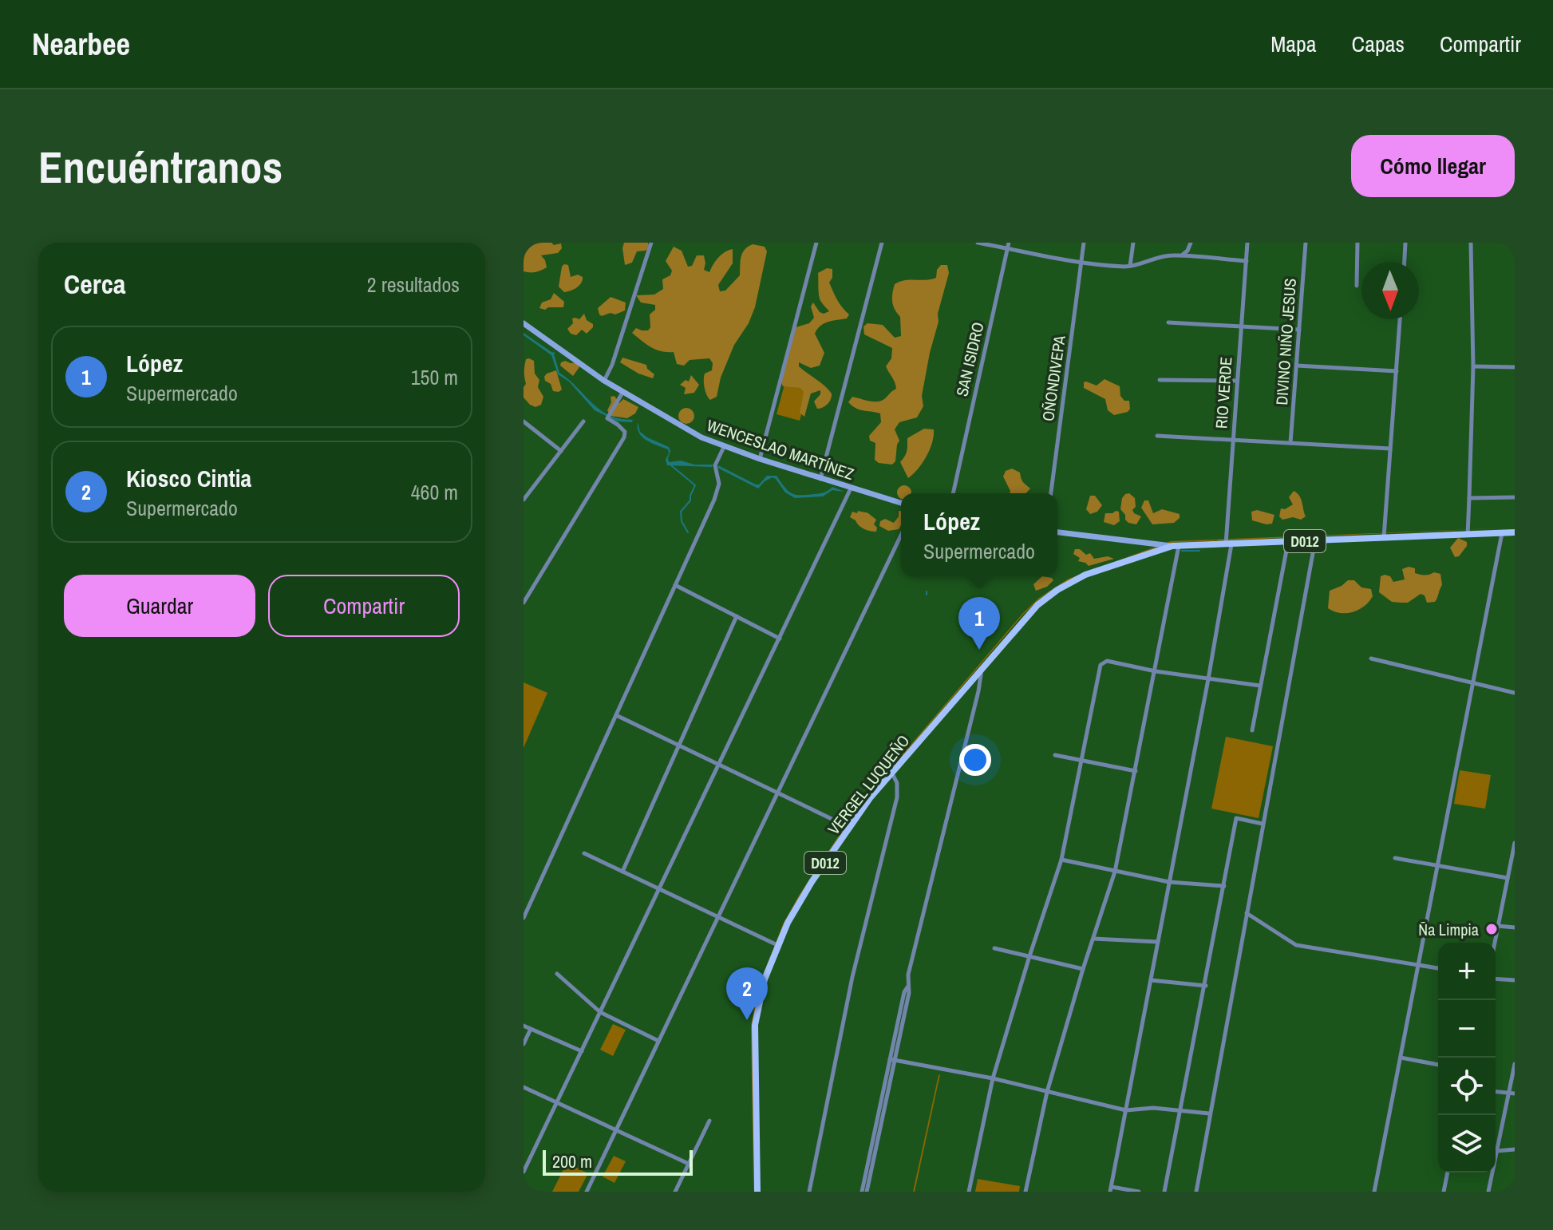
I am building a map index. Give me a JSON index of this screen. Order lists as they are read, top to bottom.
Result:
{
  "streets": {
    "main road": ["WENCESLAO MARTÍNEZ", "D012", "VERGEL LUQUEÑO"],
    "street": [
      "DIVINO NIÑO JESUS",
      "SAN ISIDRO",
      "OÑONDIVEPA",
      "RIO VERDE"
    ]
  },
  "crossings": [
    ["RIO VERDE", "D012"],
    ["D012", "VERGEL LUQUEÑO"]
  ],
  "places": ["Ña Limpia"],
  "scale_bar": "200 m",
  "north": "bottom",
  "page": {
    "header": "Nearbee",
    "nav": ["Mapa", "Capas", "Compartir"],
    "buttons": [
      "Cómo llegar",
      ["Guardar", "Compartir"]
    ],
    "title": "Encuéntranos",
    "heading": ["Cerca", "2 resultados"],
    "list": [
      {
        "mark": "1",
        "name": "López",
        "note": "Supermercado",
        "value": "150 m"
      },
      {
        "mark": "2",
        "name": "Kiosco Cintia",
        "note": "Supermercado",
        "value": "460 m"
      }
    ],
    "popup": ["López", "Supermercado"],
    "pins": ["1", "2"],
    "map_buttons": ["+", "−"],
    "scale": "200 m"
  }
}
